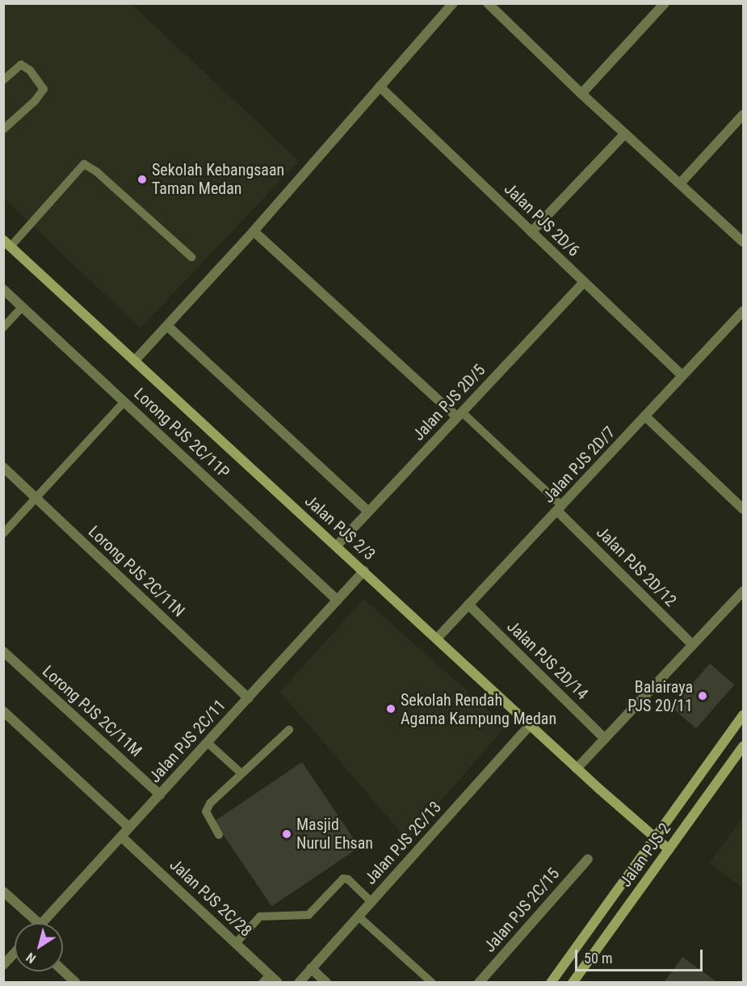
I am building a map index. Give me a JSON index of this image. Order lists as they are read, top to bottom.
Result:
{
  "streets": {
    "street": [
      "Jalan PJS 2D/6",
      "Jalan PJS 2D/5",
      "Lorong PJS 2C/11P",
      "Jalan PJS 2D/7",
      "Jalan PJS 2/3",
      "Jalan PJS 2D/12",
      "Lorong PJS 2C/11N",
      "Jalan PJS 2D/14",
      "Lorong PJS 2C/11M",
      "Jalan PJS 2C/11",
      "Jalan PJS 2C/13",
      "Jalan PJS 2",
      "Jalan PJS 2C/28",
      "Jalan PJS 2C/15"
    ]
  },
  "crossings": [
    ["Jalan PJS 2D/6", "Jalan PJS 2D/5"],
    ["Jalan PJS 2D/6", "Jalan PJS 2D/7"],
    ["Jalan PJS 2D/5", "Jalan PJS 2/3"],
    ["Lorong PJS 2C/11P", "Jalan PJS 2C/11"],
    ["Jalan PJS 2D/7", "Jalan PJS 2/3"],
    ["Jalan PJS 2D/7", "Jalan PJS 2D/12"],
    ["Jalan PJS 2D/7", "Jalan PJS 2D/14"],
    ["Jalan PJS 2/3", "Jalan PJS 2C/11"],
    ["Jalan PJS 2/3", "Jalan PJS 2C/13"],
    ["Jalan PJS 2/3", "Jalan PJS 2"],
    ["Lorong PJS 2C/11N", "Jalan PJS 2C/11"],
    ["Lorong PJS 2C/11M", "Jalan PJS 2C/11"],
    ["Jalan PJS 2C/11", "Jalan PJS 2C/28"]
  ],
  "places": [
    "Sekolah Kebangsaan Taman Medan",
    "Balairaya PJS 20/11",
    "Sekolah Rendah Agama Kampung Medan",
    "Masjid Nurul Ehsan"
  ],
  "scale_bar": "50 m",
  "north": "bottom left"
}
